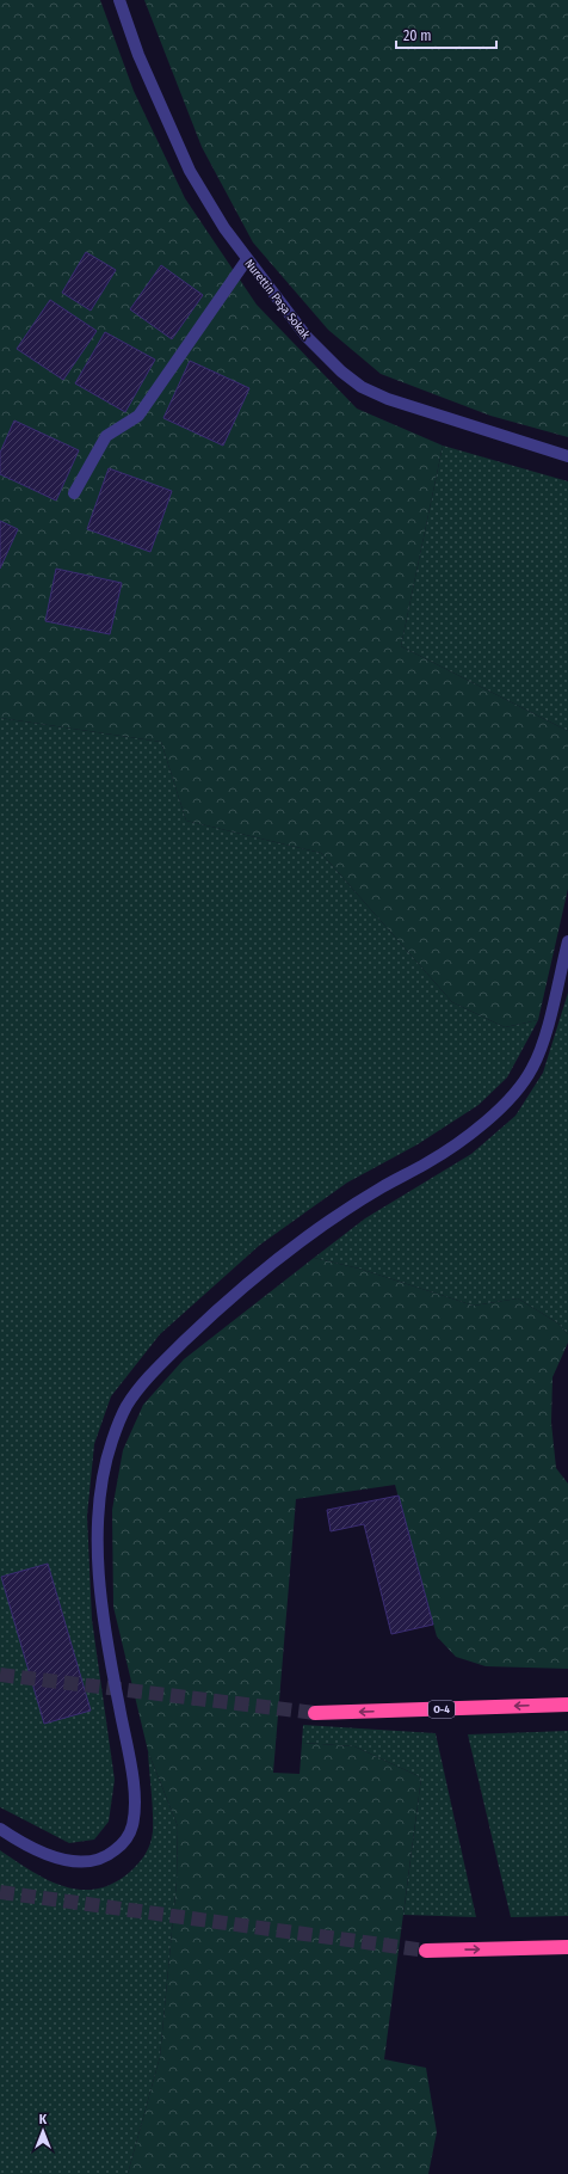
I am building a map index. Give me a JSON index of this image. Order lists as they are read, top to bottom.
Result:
{
  "streets": {
    "highway": ["O-4"],
    "street": ["Nurettin Paşa Sokak"]
  },
  "scale_bar": "20 m",
  "north": "top"
}
